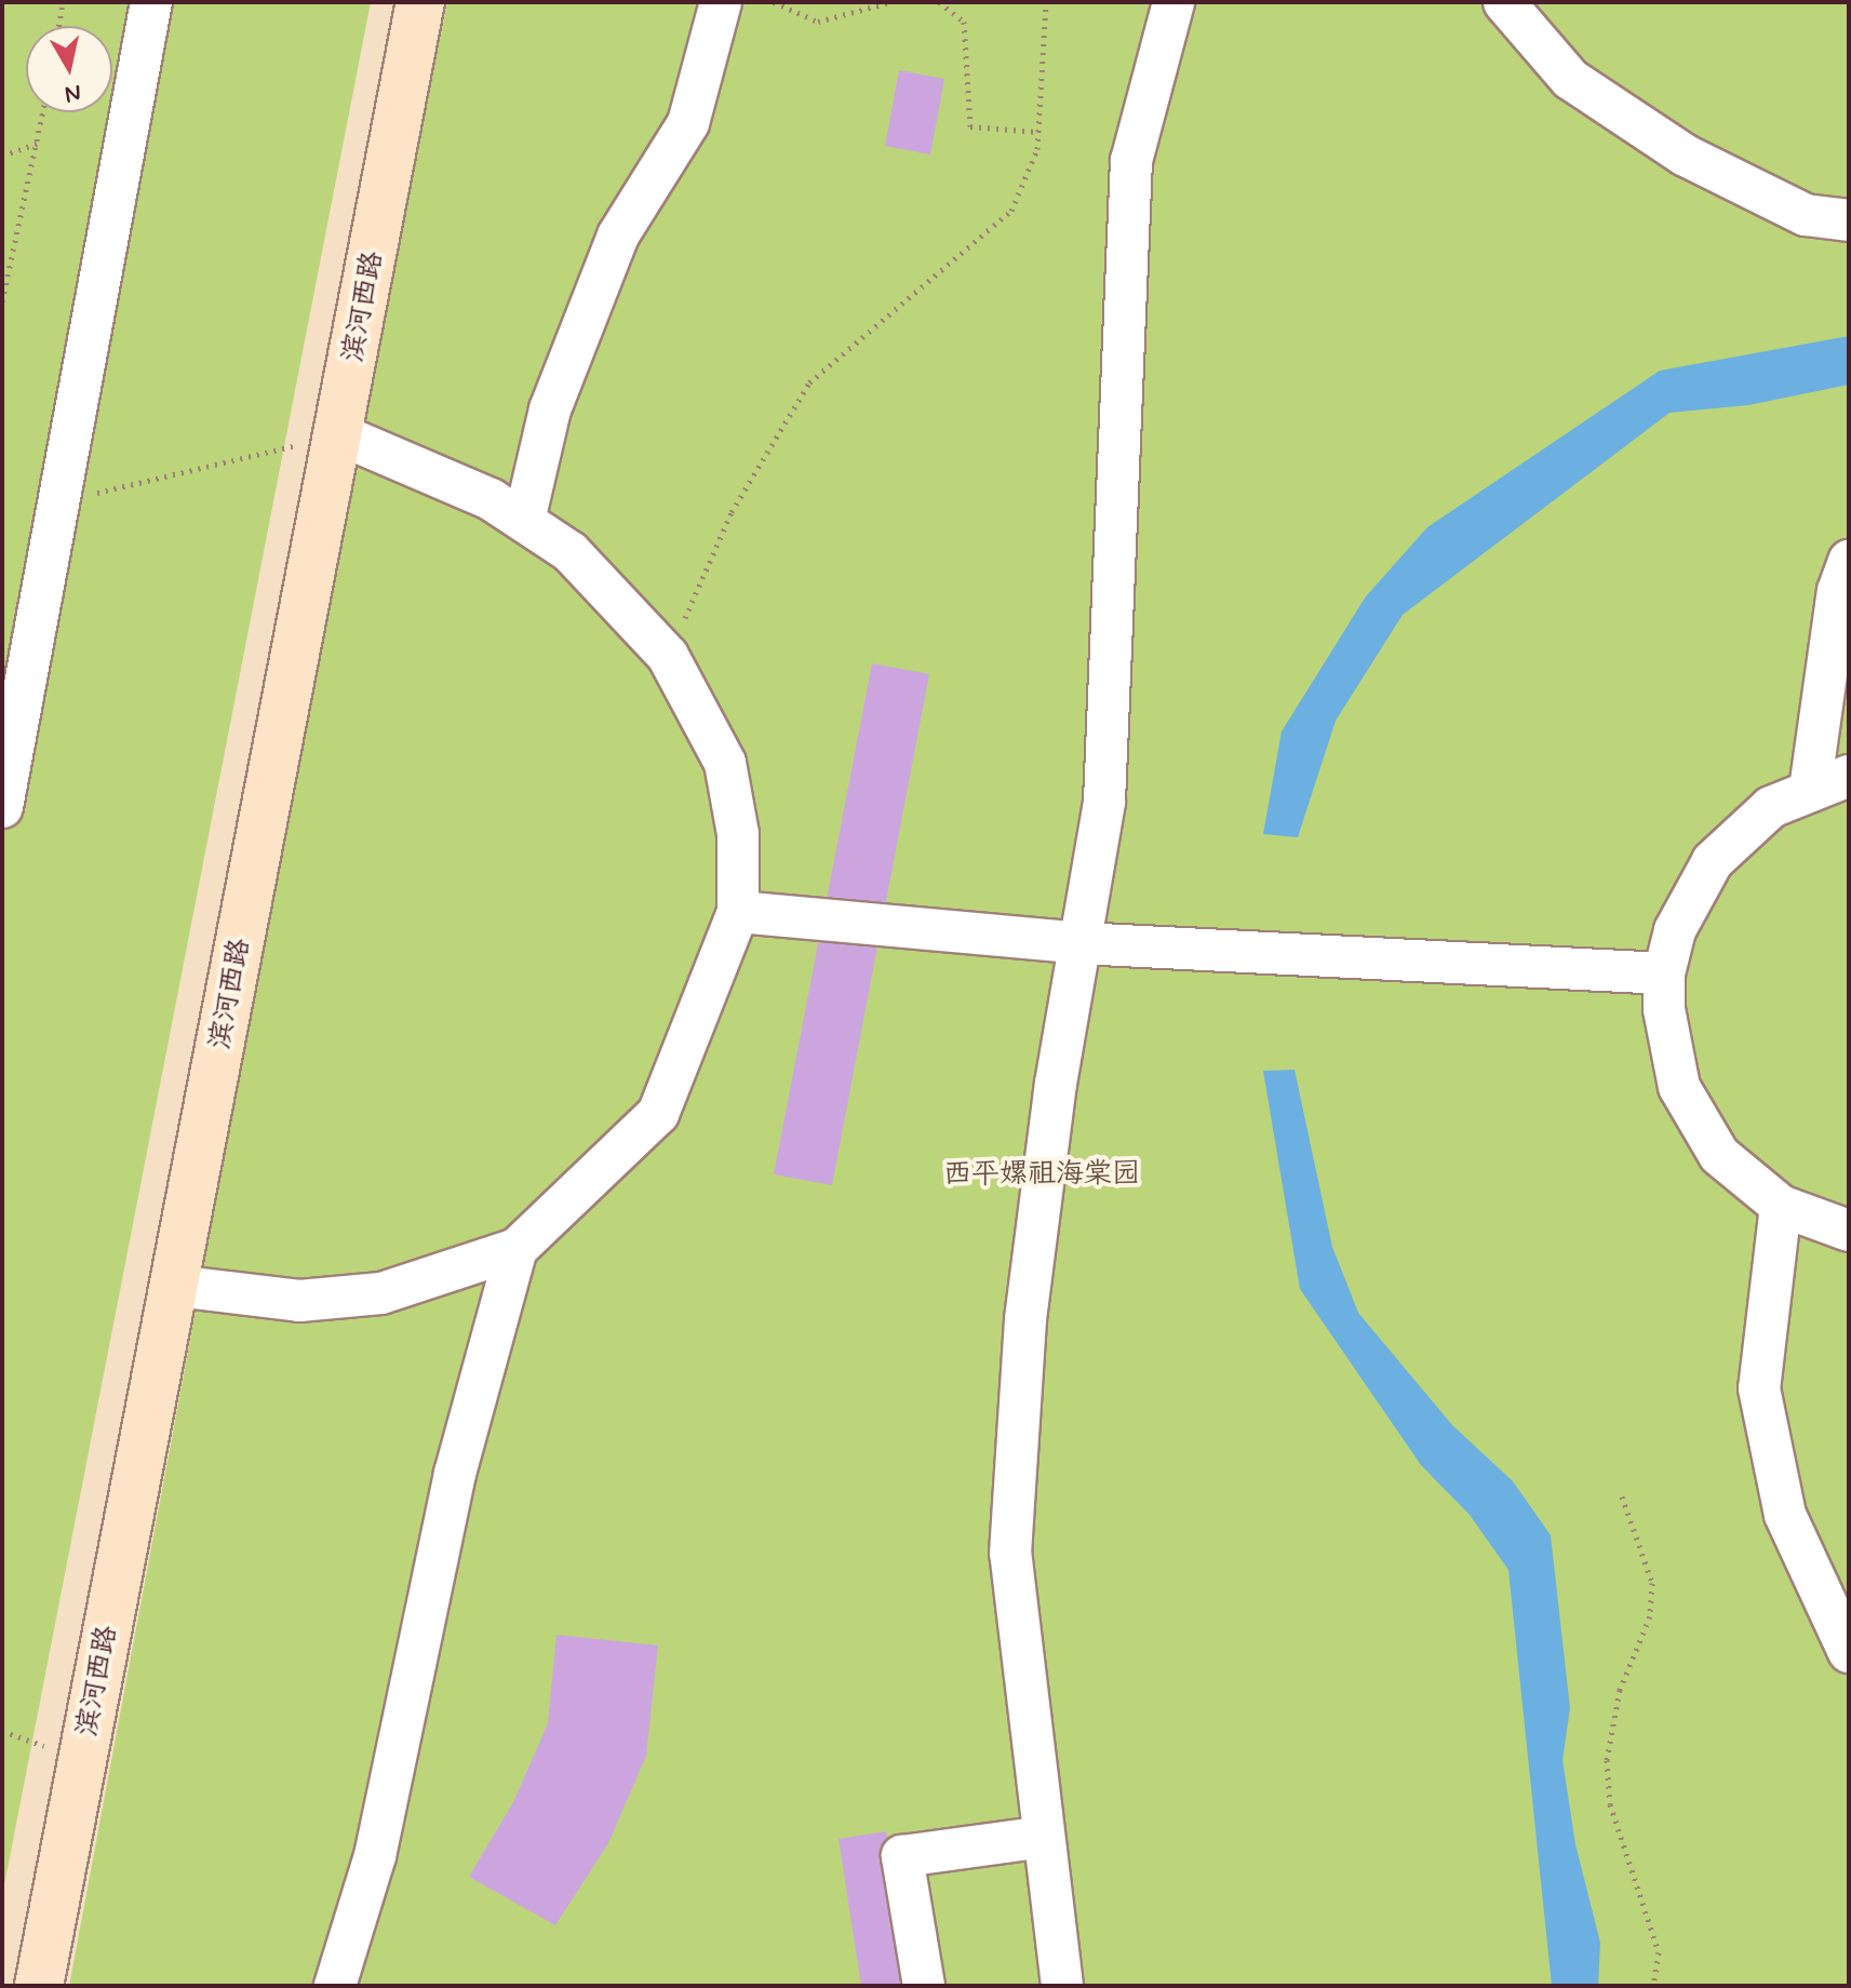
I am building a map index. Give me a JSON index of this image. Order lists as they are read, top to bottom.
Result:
{
  "streets": {
    "street": ["滨河西路"]
  },
  "parks": ["西平嫘祖海棠园"],
  "north": "bottom"
}
